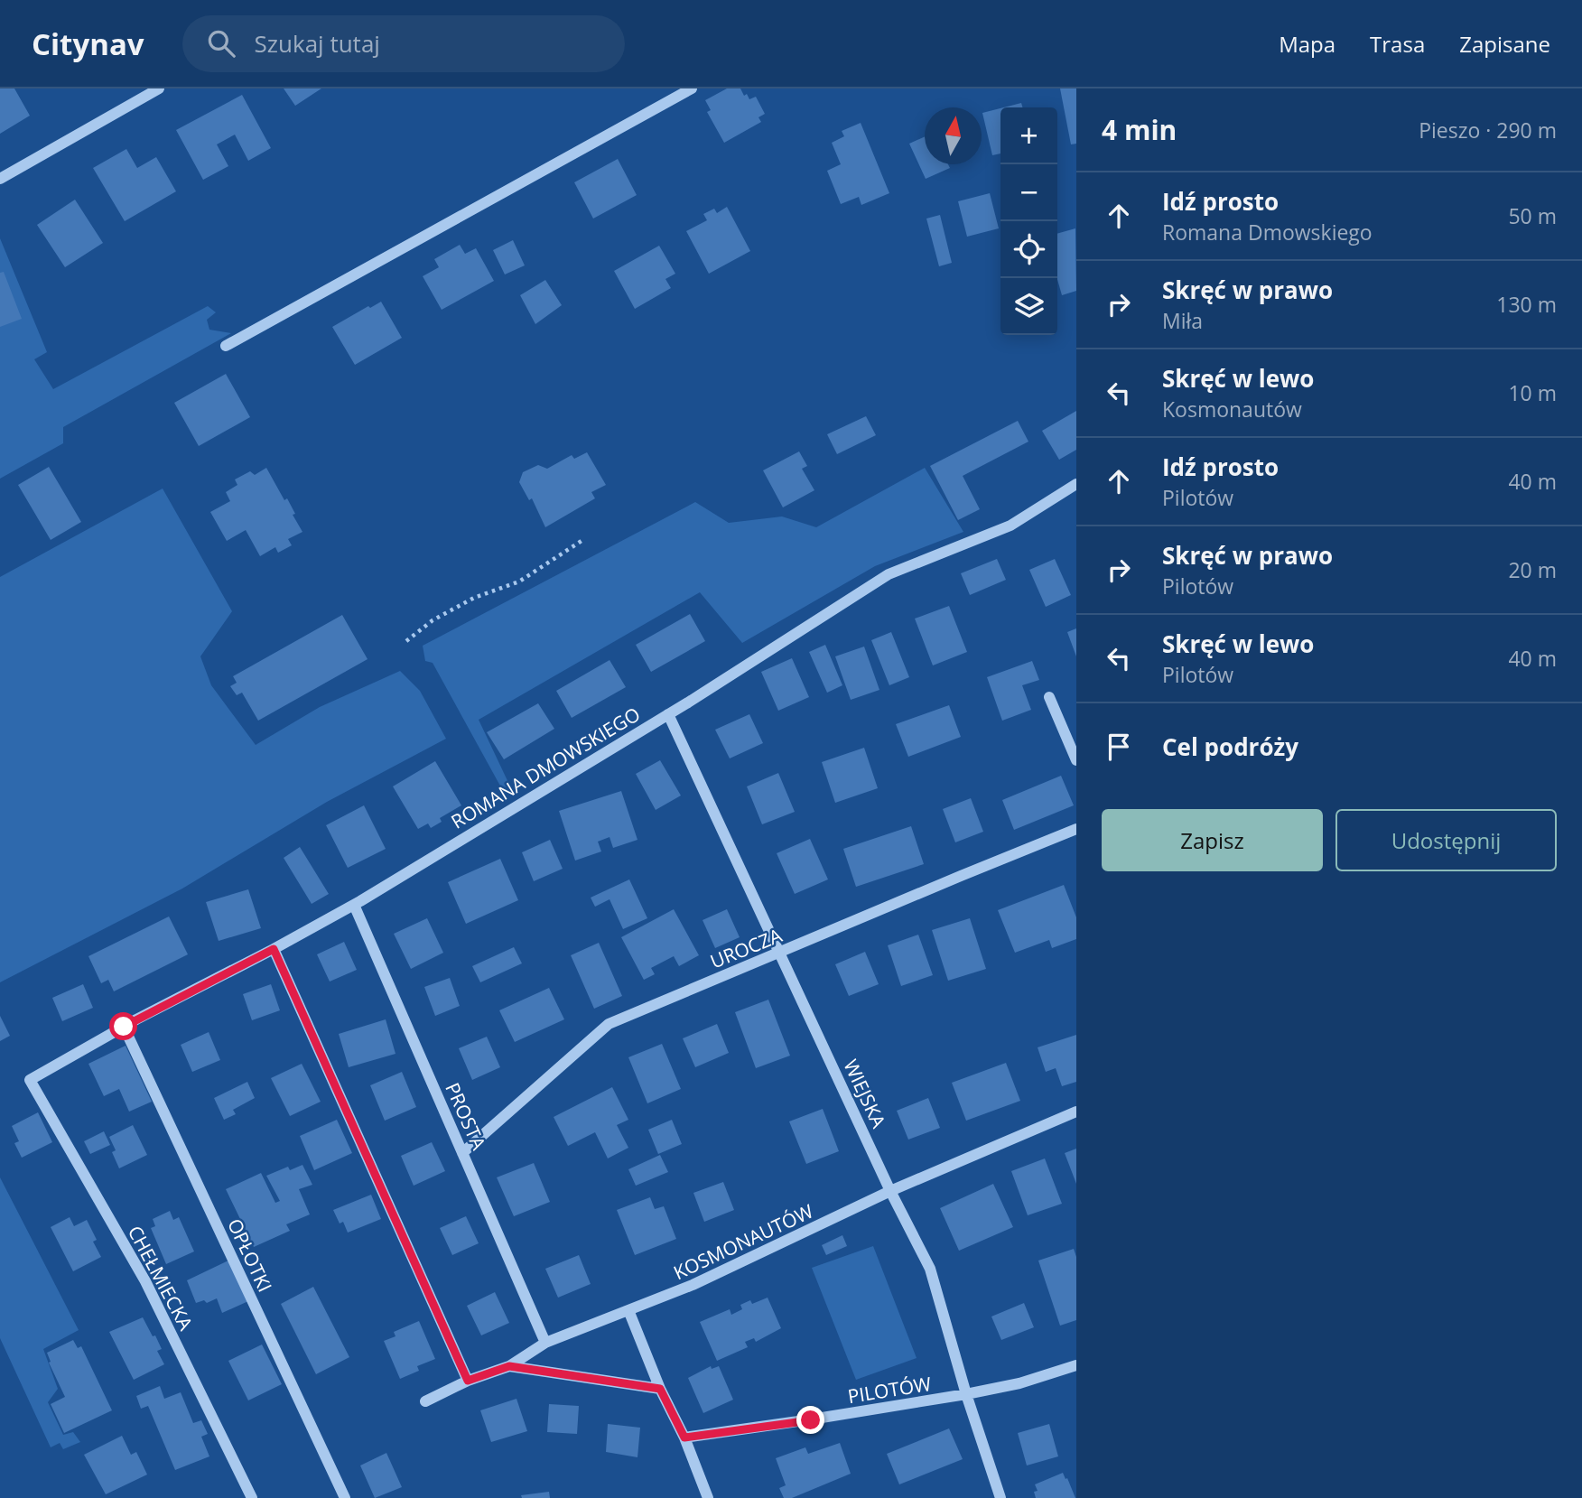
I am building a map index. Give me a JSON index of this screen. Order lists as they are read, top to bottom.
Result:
{
  "streets": {
    "street": [
      "ROMANA DMOWSKIEGO",
      "UROCZA",
      "WIEJSKA",
      "PROSTA",
      "KOSMONAUTÓW",
      "OPŁOTKI",
      "CHEŁMIECKA",
      "PILOTÓW"
    ]
  },
  "crossings": [
    ["ROMANA DMOWSKIEGO", "WIEJSKA"],
    ["ROMANA DMOWSKIEGO", "PROSTA"],
    ["ROMANA DMOWSKIEGO", "OPŁOTKI"],
    ["ROMANA DMOWSKIEGO", "CHEŁMIECKA"],
    ["UROCZA", "WIEJSKA"],
    ["UROCZA", "PROSTA"],
    ["WIEJSKA", "KOSMONAUTÓW"],
    ["WIEJSKA", "PILOTÓW"],
    ["PROSTA", "KOSMONAUTÓW"]
  ],
  "north": "top",
  "page": {
    "header": "Citynav",
    "search": "Szukaj tutaj",
    "nav": ["Mapa", "Trasa", "Zapisane"],
    "heading": ["4 min", "Pieszo · 290 m"],
    "map_buttons": ["+", "−"],
    "list": [
      ["Idź prosto", "Romana Dmowskiego", "50 m"],
      ["Skręć w prawo", "Miła", "130 m"],
      ["Skręć w lewo", "Kosmonautów", "10 m"],
      ["Idź prosto", "Pilotów", "40 m"],
      ["Skręć w prawo", "Pilotów", "20 m"],
      ["Skręć w lewo", "Pilotów", "40 m"],
      "Cel podróży"
    ],
    "buttons": ["Zapisz", "Udostępnij"]
  }
}
